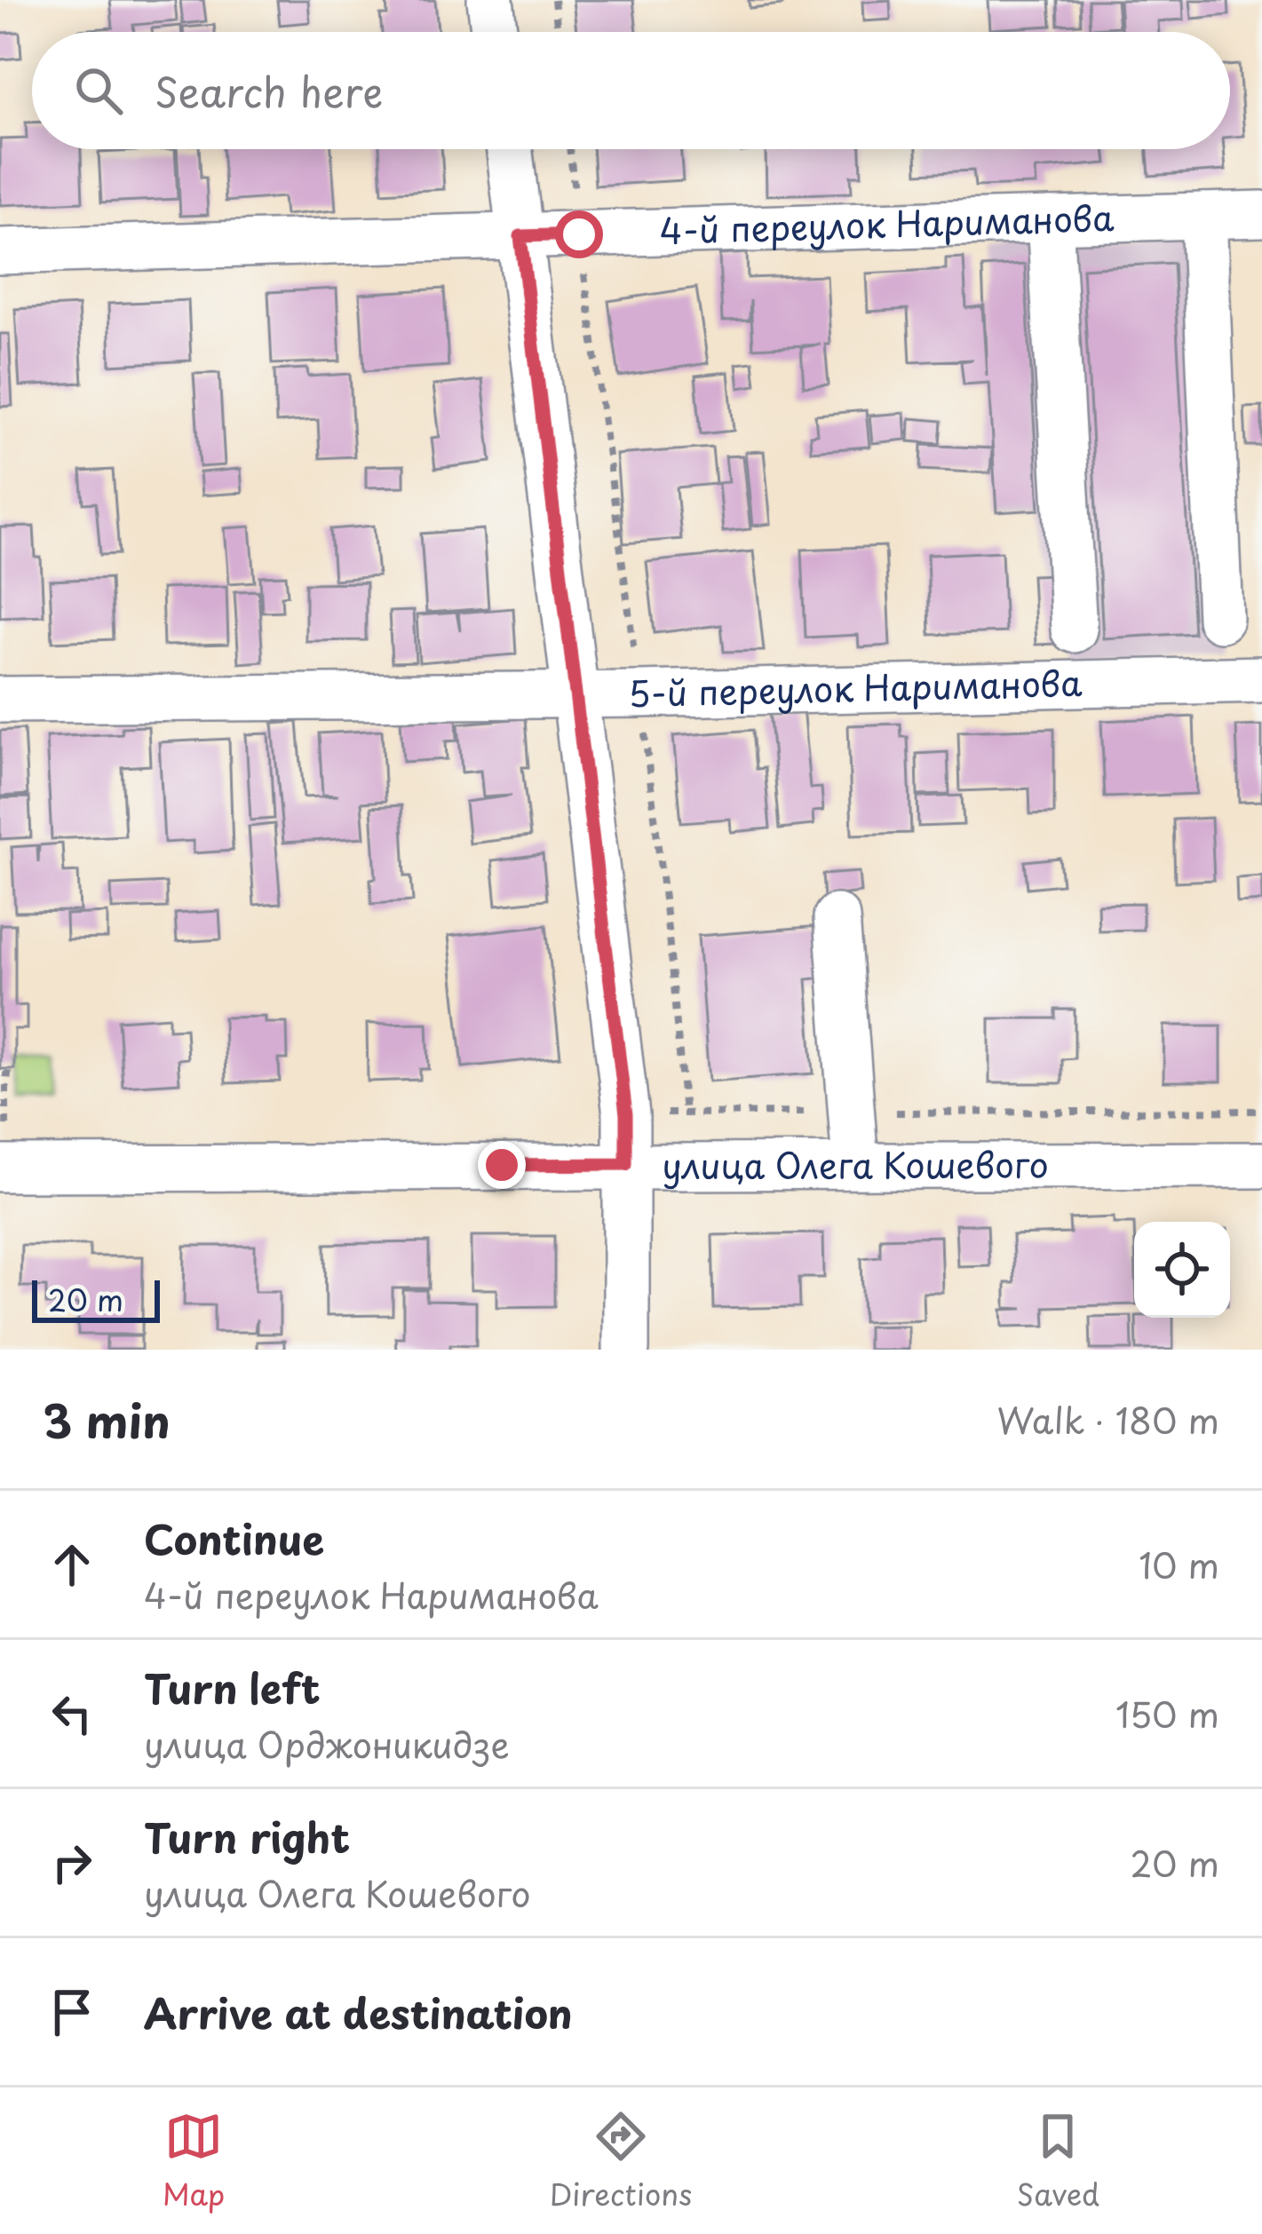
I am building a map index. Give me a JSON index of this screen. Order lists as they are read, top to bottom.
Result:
{
  "streets": {
    "street": ["4-й переулок Нариманова", "5-й переулок Нариманова", "улица Олега Кошевого"]
  },
  "scale_bar": "20 m",
  "page": {
    "search": "Search here",
    "scale": "20 m",
    "heading": ["3 min", "Walk · 180 m"],
    "list": [
      ["Continue", "4-й переулок Нариманова", "10 m"],
      ["Turn left", "улица Орджоникидзе", "150 m"],
      ["Turn right", "улица Олега Кошевого", "20 m"],
      "Arrive at destination"
    ],
    "nav": ["Map", "Directions", "Saved"]
  }
}
